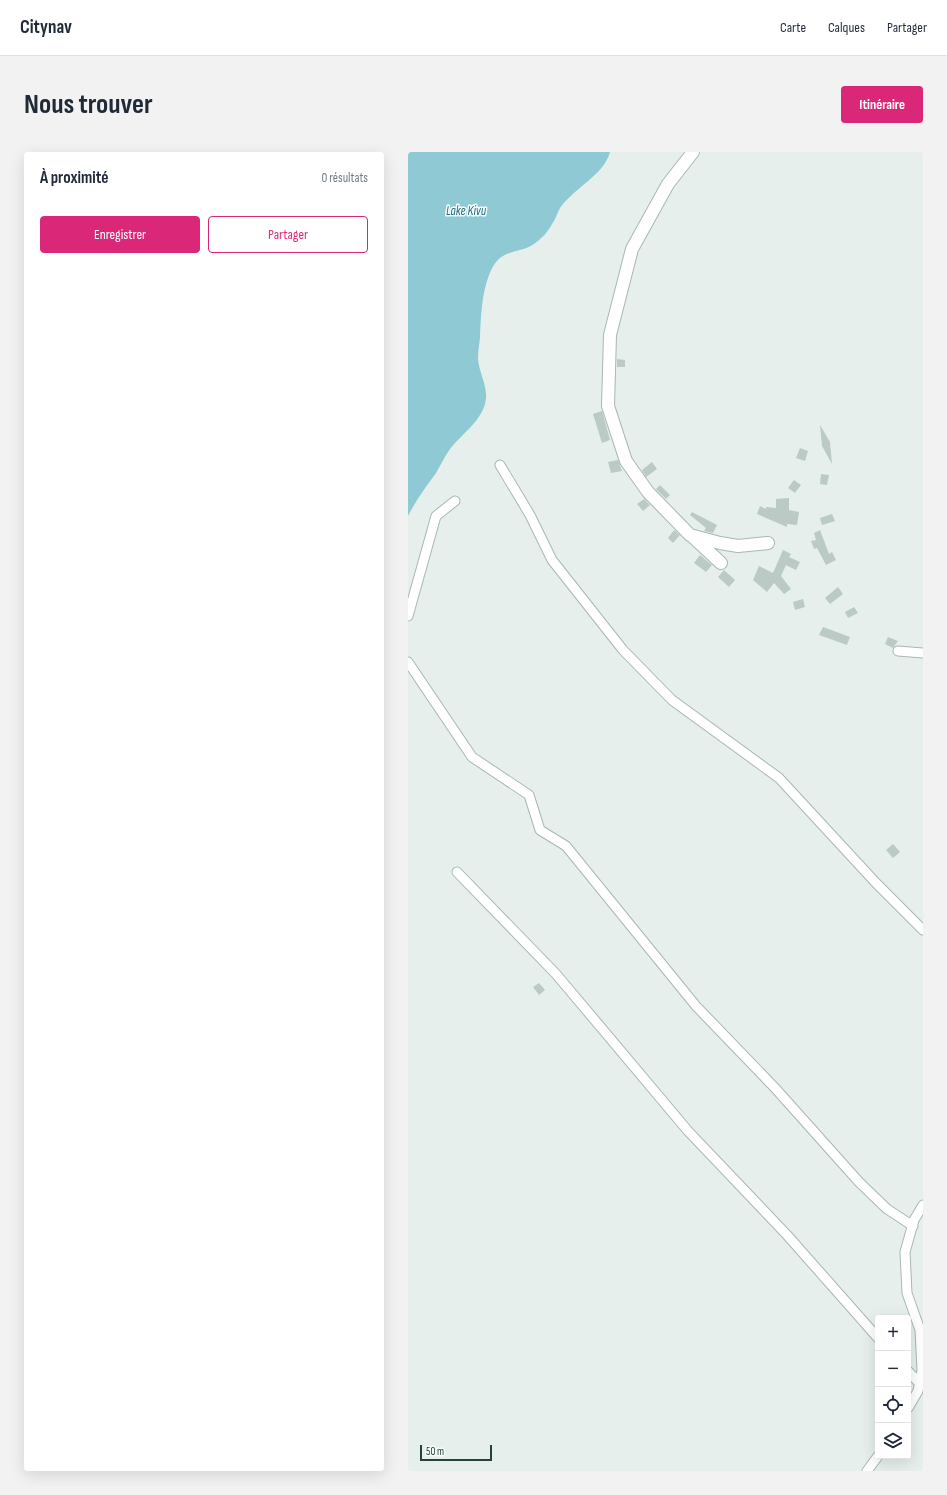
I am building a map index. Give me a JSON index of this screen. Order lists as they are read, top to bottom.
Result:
{
  "water": ["Lake Kivu"],
  "scale_bar": "50 m",
  "page": {
    "header": "Citynav",
    "nav": ["Carte", "Calques", "Partager"],
    "buttons": [
      "Itinéraire",
      ["Enregistrer", "Partager"]
    ],
    "title": "Nous trouver",
    "heading": ["À proximité", "0 résultats"],
    "map_buttons": ["+", "−"],
    "scale": "50 m"
  }
}
